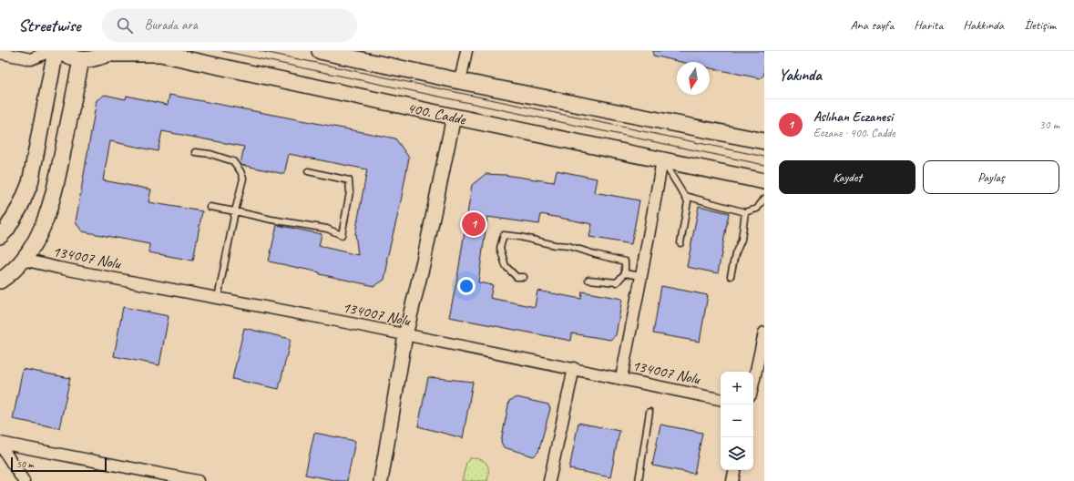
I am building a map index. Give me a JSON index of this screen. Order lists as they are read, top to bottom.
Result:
{
  "streets": {
    "main road": ["400. Cadde"],
    "street": ["134007 Nolu"]
  },
  "scale_bar": "50 m",
  "north": "bottom",
  "page": {
    "header": "Streetwise",
    "search": "Burada ara",
    "nav": [
      "Ana sayfa",
      "Harita",
      "Hakkında",
      "İletişim"
    ],
    "heading": "Yakında",
    "list": [
      {
        "mark": "1",
        "name": "Aslıhan Eczanesi",
        "note": "Eczane · 400. Cadde",
        "value": "30 m"
      }
    ],
    "buttons": ["Kaydet", "Paylaş"],
    "pins": "1",
    "map_buttons": ["+", "−"],
    "scale": "50 m"
  }
}
